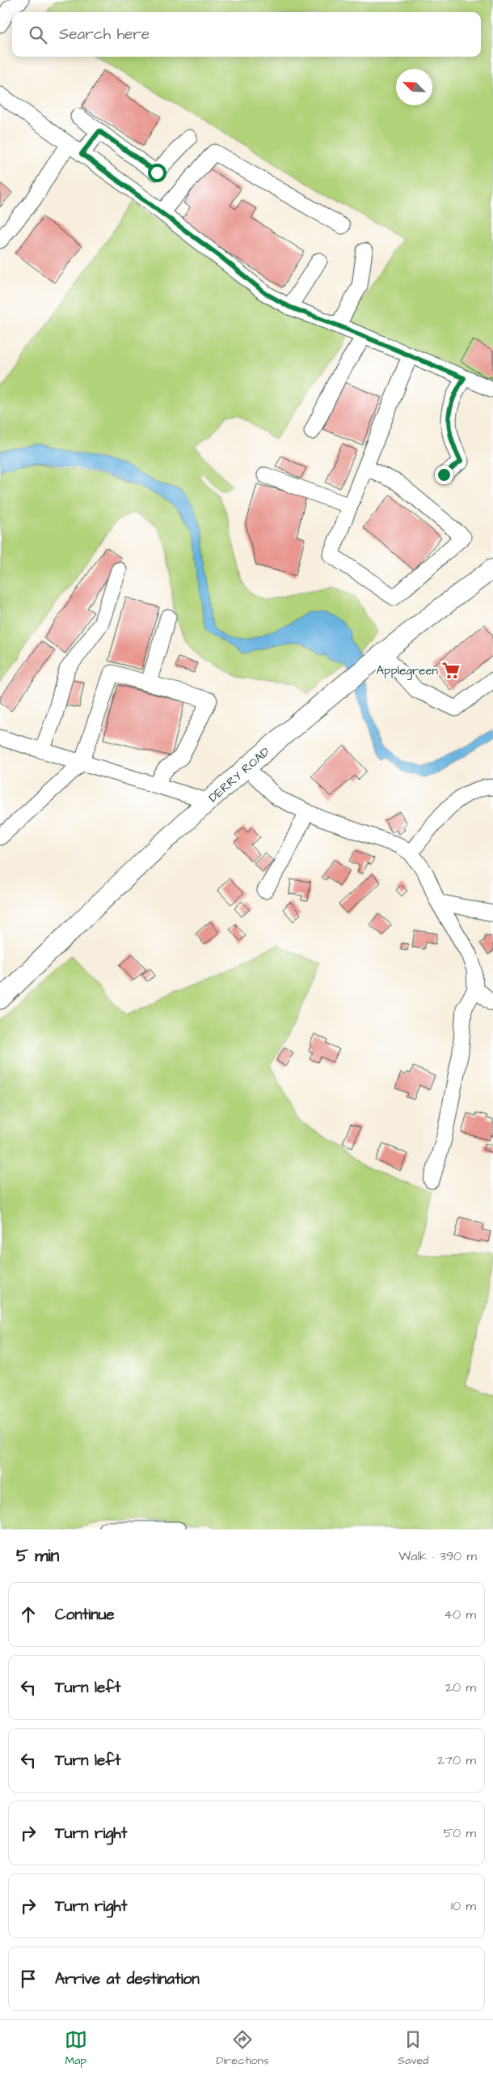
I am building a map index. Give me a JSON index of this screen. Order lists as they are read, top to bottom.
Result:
{
  "streets": {
    "main road": ["DERRY ROAD"]
  },
  "places": {
    "supermarket": ["Applegreen"]
  },
  "north": "top left",
  "page": {
    "search": "Search here",
    "heading": ["5 min", "Walk · 390 m"],
    "list": [
      ["Continue", "40 m"],
      ["Turn left", "20 m"],
      ["Turn left", "270 m"],
      ["Turn right", "50 m"],
      ["Turn right", "10 m"],
      "Arrive at destination"
    ],
    "nav": ["Map", "Directions", "Saved"]
  }
}
